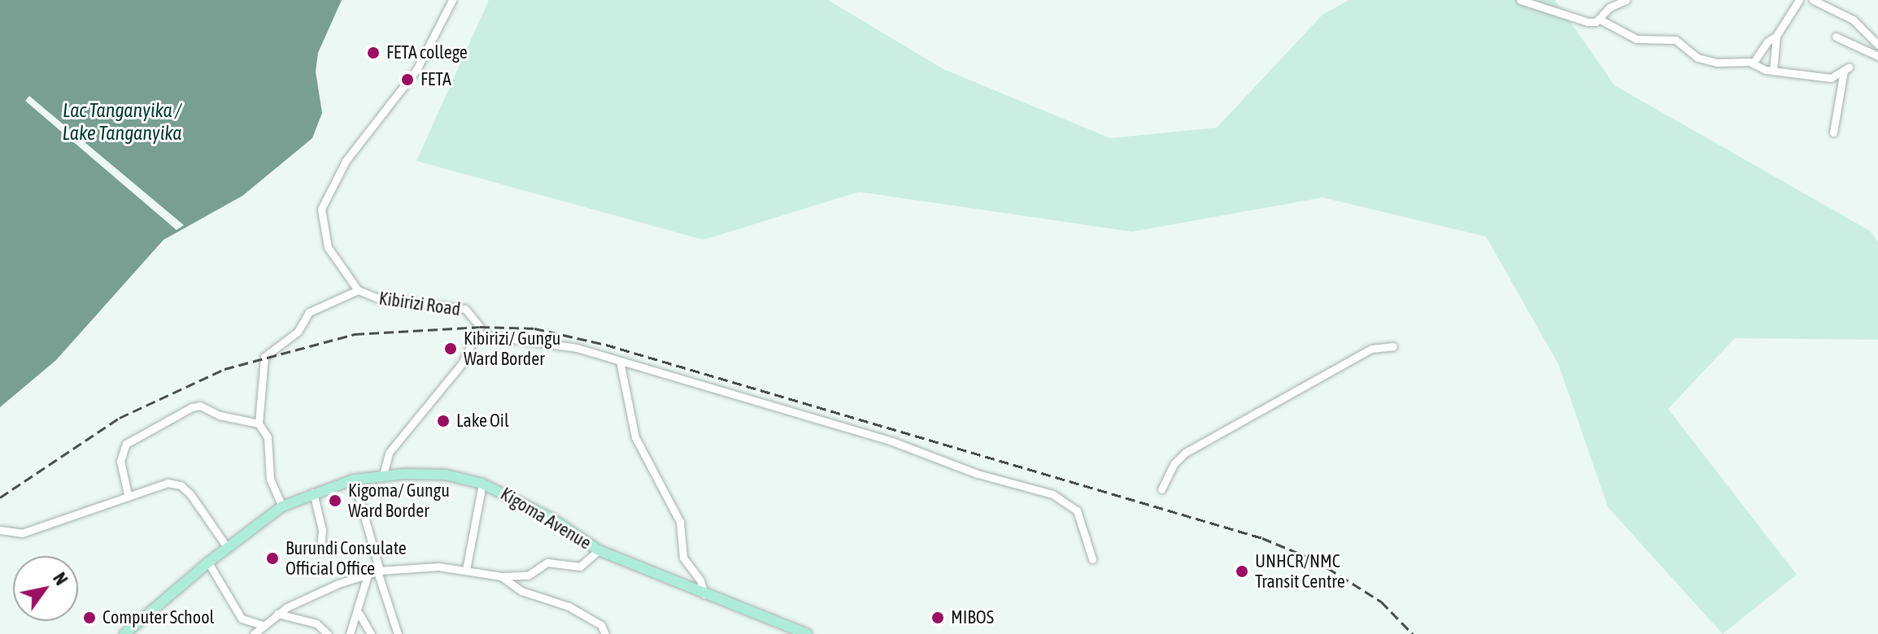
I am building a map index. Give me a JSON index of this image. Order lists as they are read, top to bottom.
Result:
{
  "streets": {
    "main road": ["Kigoma Avenue"],
    "street": ["Kibirizi Road"]
  },
  "crossings": [
    ["Kibirizi Road", "Kigoma Avenue"]
  ],
  "water": ["Lac Tanganyika / Lake Tanganyika"],
  "places": [
    "FETA college",
    "FETA",
    "Kibirizi/ Gungu Ward Border",
    "Lake Oil",
    "Kigoma/ Gungu Ward Border",
    "Burundi Consulate Official Office",
    "UNHCR/NMC Transit Centre",
    "Computer School",
    "MIBOS"
  ],
  "north": "top right"
}
